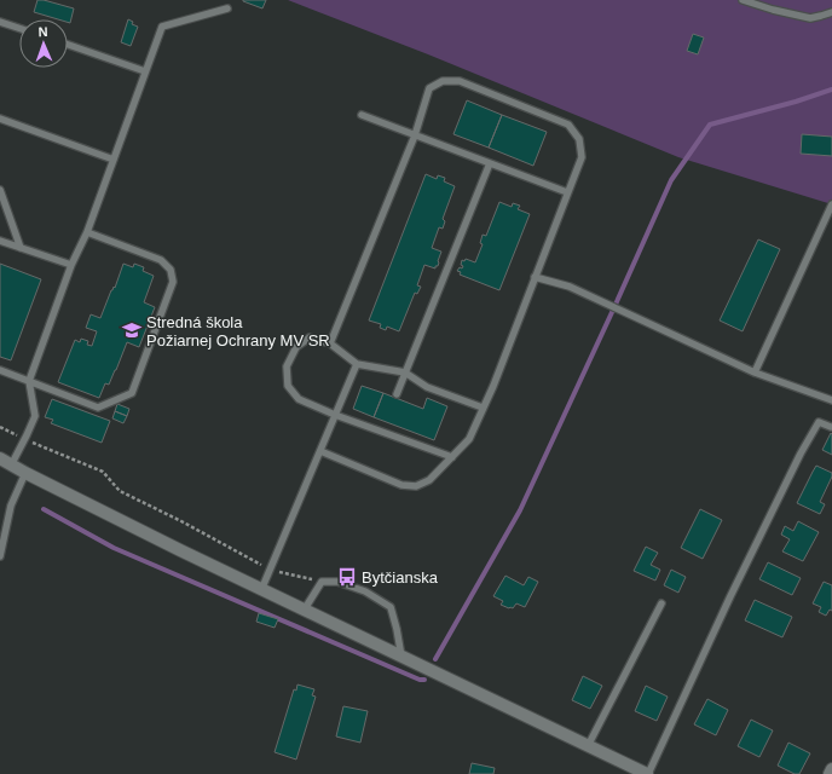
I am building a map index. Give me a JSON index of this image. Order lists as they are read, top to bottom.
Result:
{
  "places": {
    "school or university": ["Stredná škola Požiarnej Ochrany MV SR"],
    "bus stop": ["Bytčianska"]
  },
  "north": "top"
}
